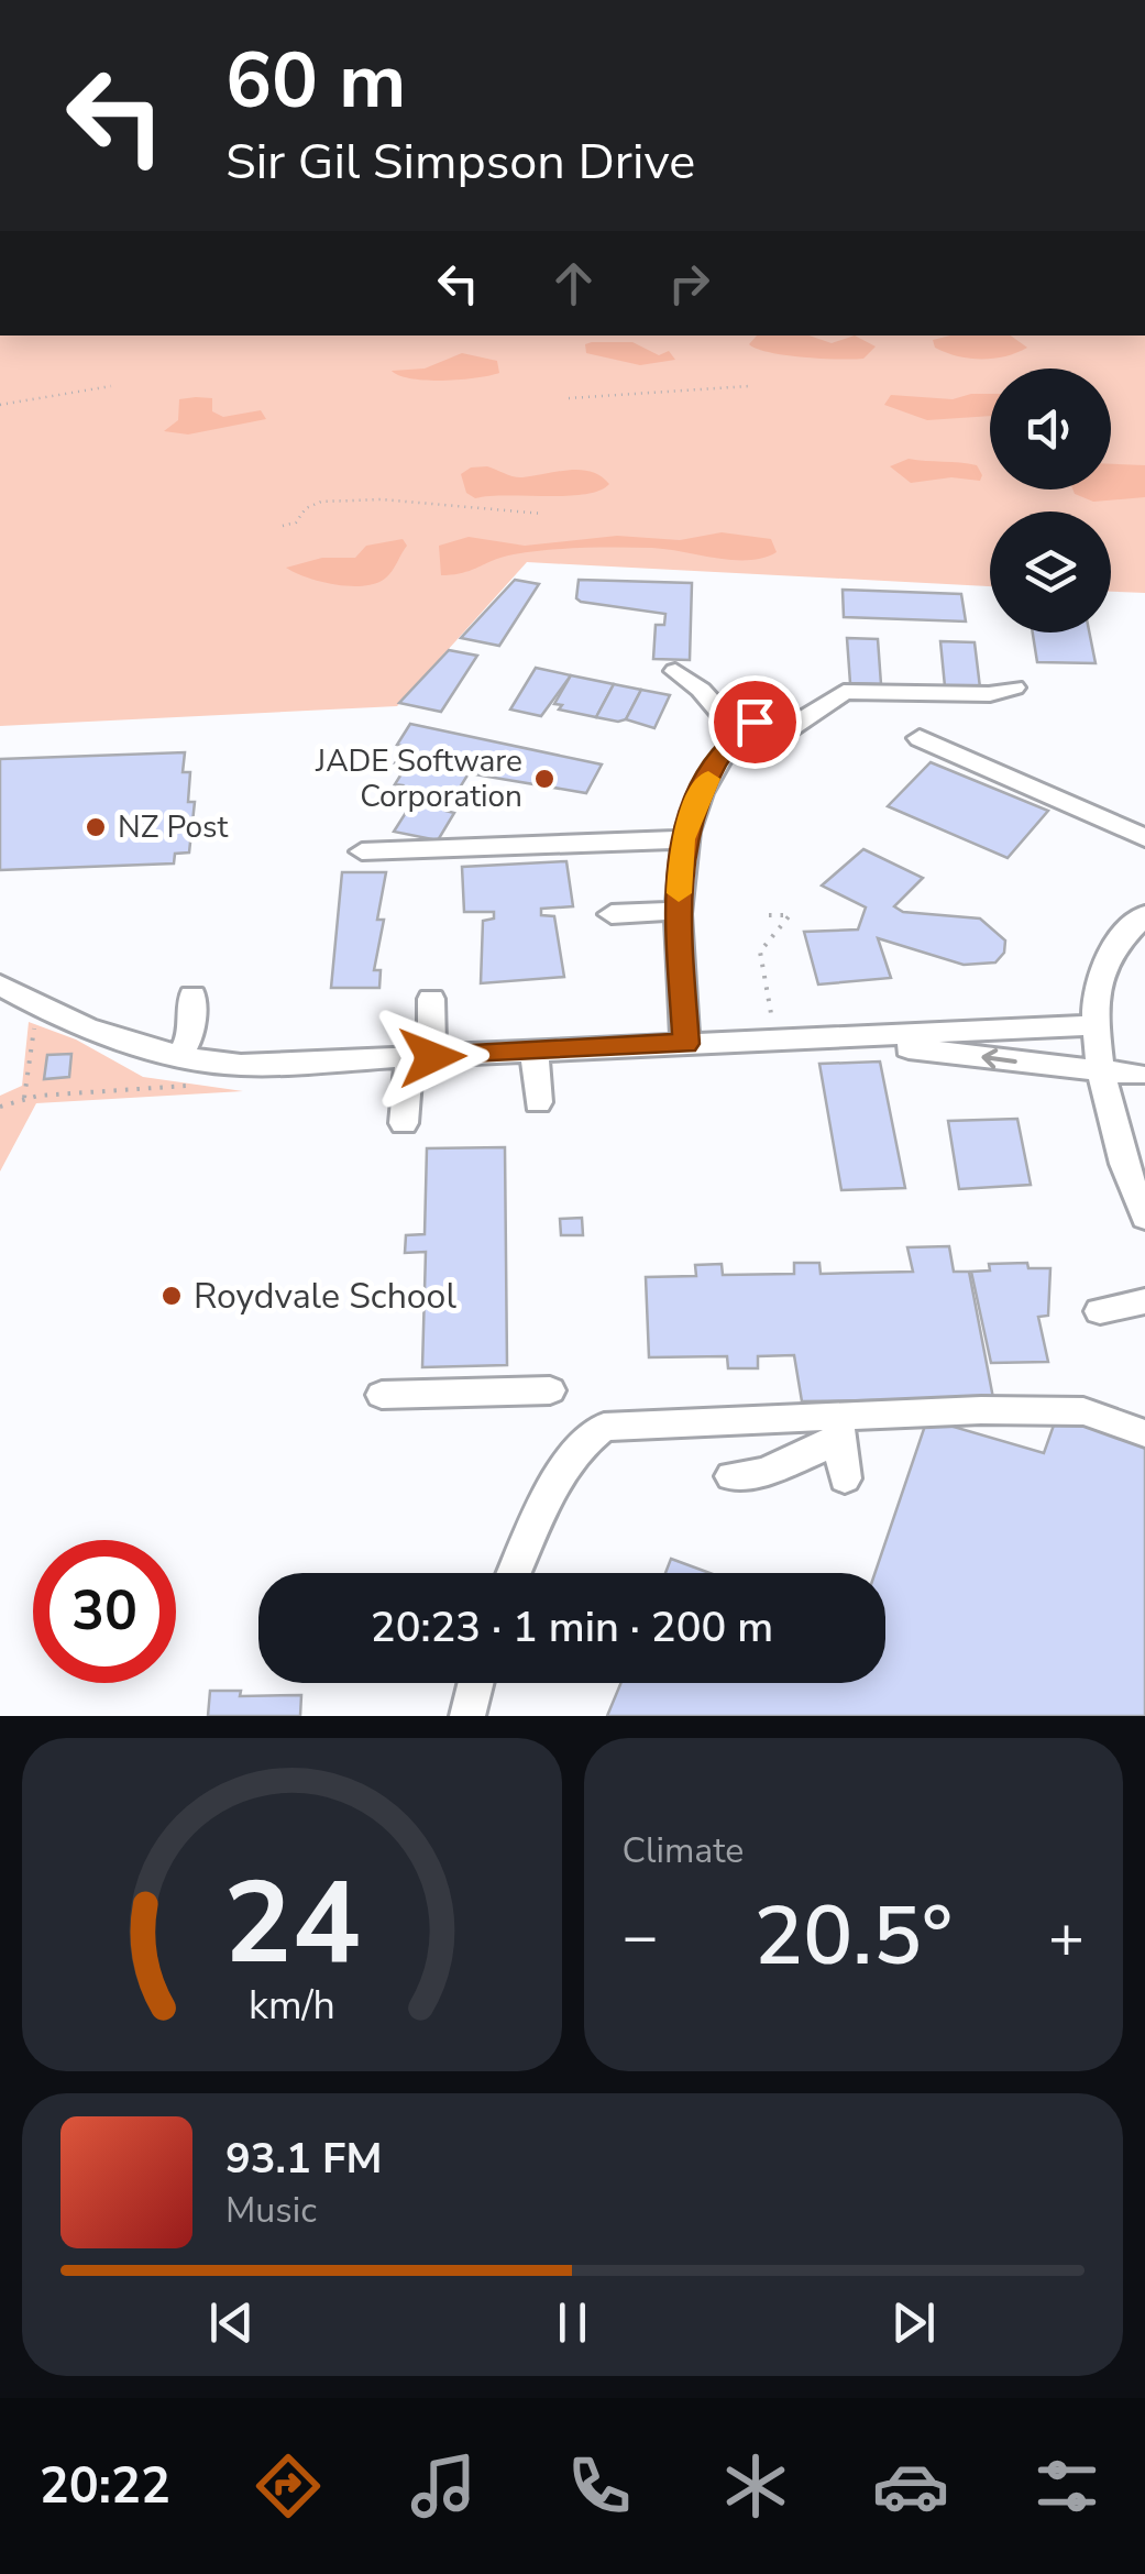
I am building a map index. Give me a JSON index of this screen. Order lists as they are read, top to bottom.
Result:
{
  "places": ["JADE Software Corporation", "NZ Post", "Roydvale School"],
  "page": {
    "turn": ["60 m", "Sir Gil Simpson Drive"],
    "limit": "30",
    "trip": "20:23 · 1 min · 200 m",
    "tile": "Climate",
    "heat": ["−", "20.5°", "+"],
    "song": ["93.1 FM", "Music"],
    "tabs": "20:22",
    "gauge": ["24", "km/h"]
  }
}
